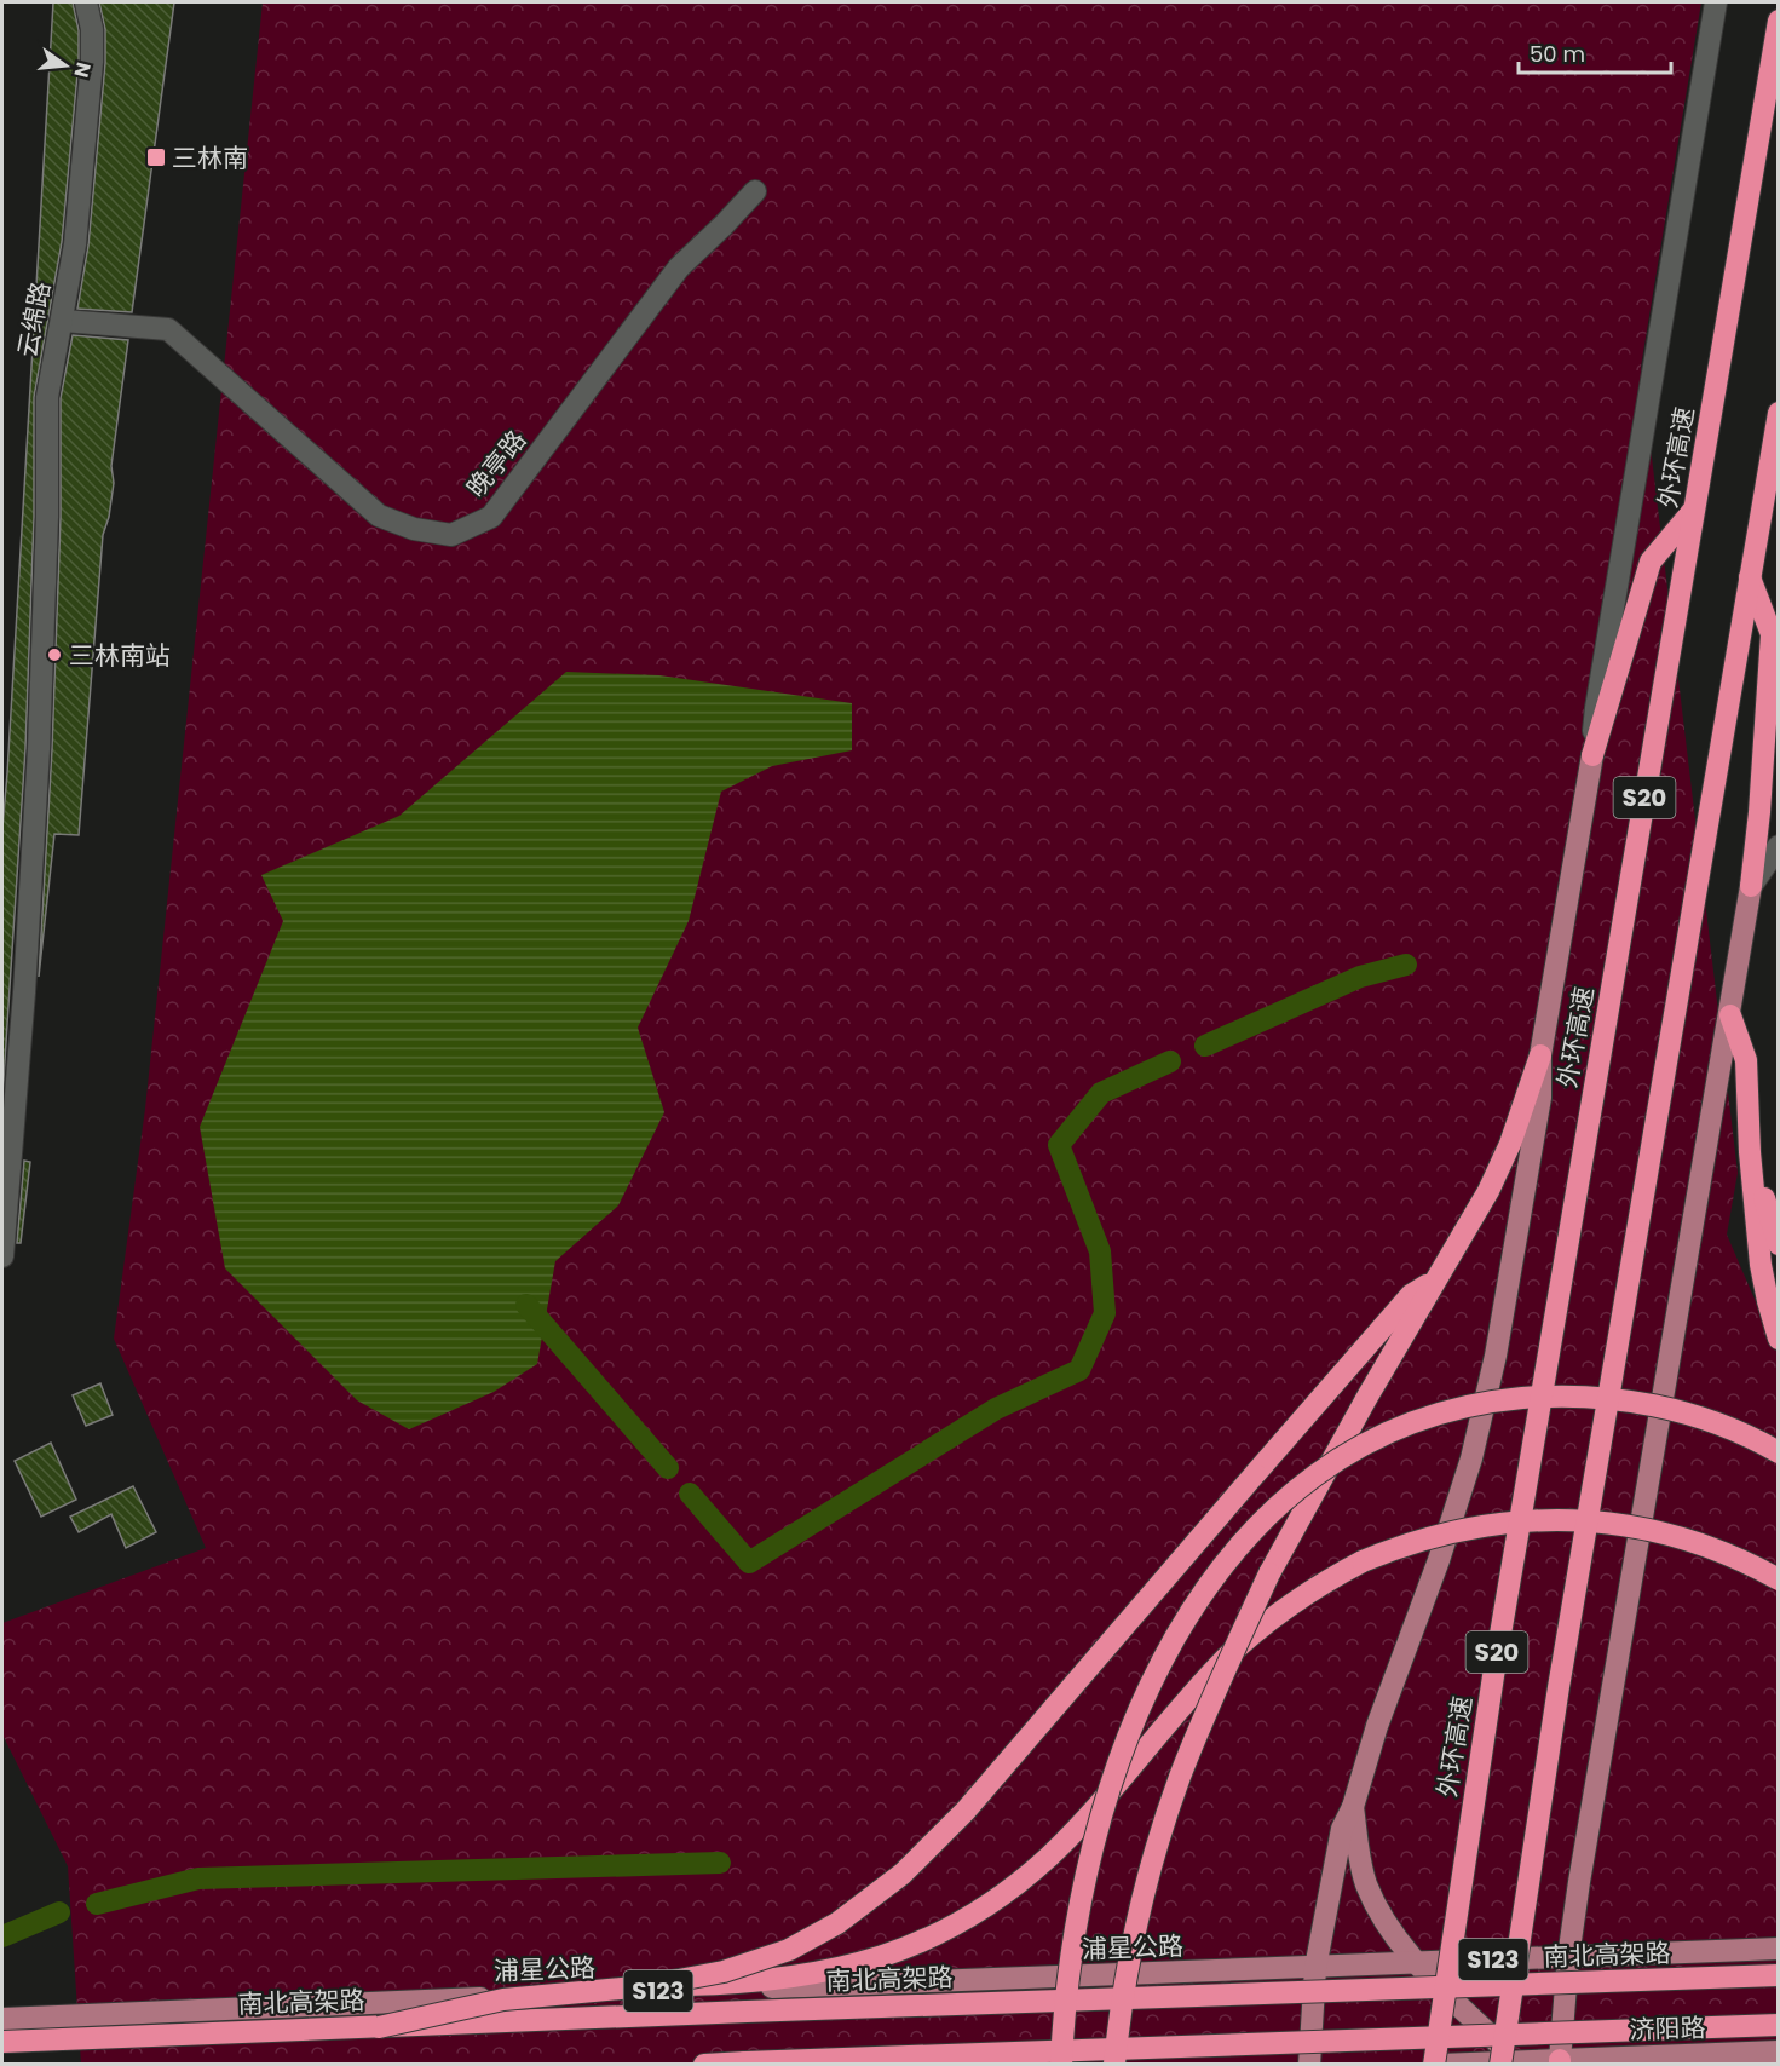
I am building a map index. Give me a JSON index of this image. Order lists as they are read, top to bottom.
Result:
{
  "streets": {
    "highway": ["外环高速", "S20", "南北高架路"],
    "main road": ["浦星公路", "S123", "济阳路"],
    "street": ["云绵路", "晚亭路"]
  },
  "crossings": [
    ["云绵路", "晚亭路"]
  ],
  "places": {
    "transit": ["三林南"],
    "other": ["三林南站"]
  },
  "scale_bar": "50 m",
  "north": "right"
}
